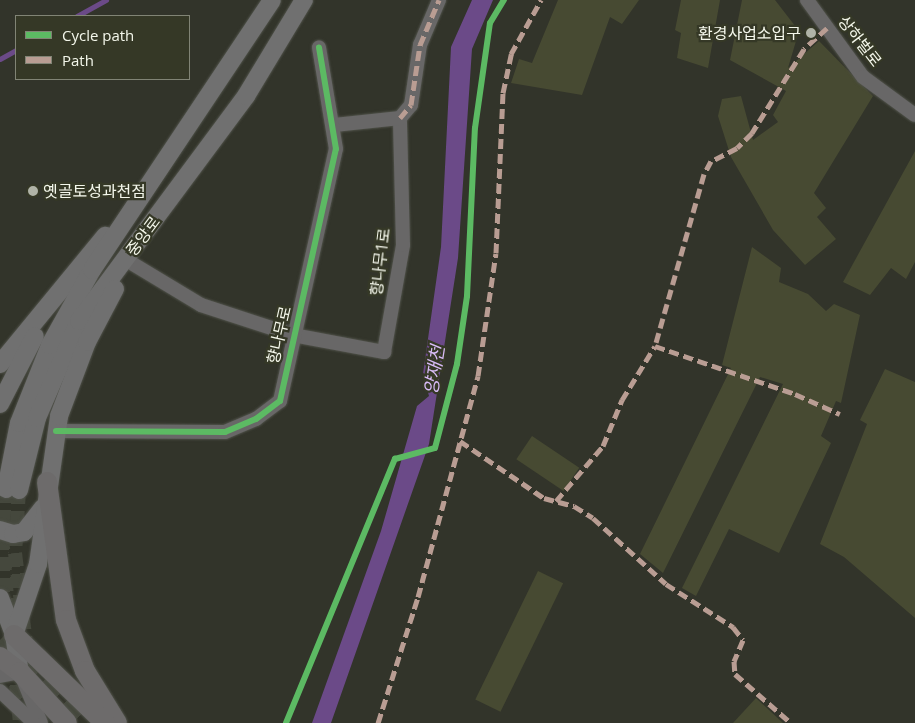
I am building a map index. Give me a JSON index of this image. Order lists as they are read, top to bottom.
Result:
{
  "streets": {
    "main road": ["중앙로"],
    "street": ["상하벌로", "향나무1로", "향나무로"]
  },
  "crossings": [
    ["향나무1로", "향나무로"]
  ],
  "water": ["양재천"],
  "places": ["환경사업소입구", "옛골토성과천점"],
  "legend": ["Cycle path", "Path"]
}
